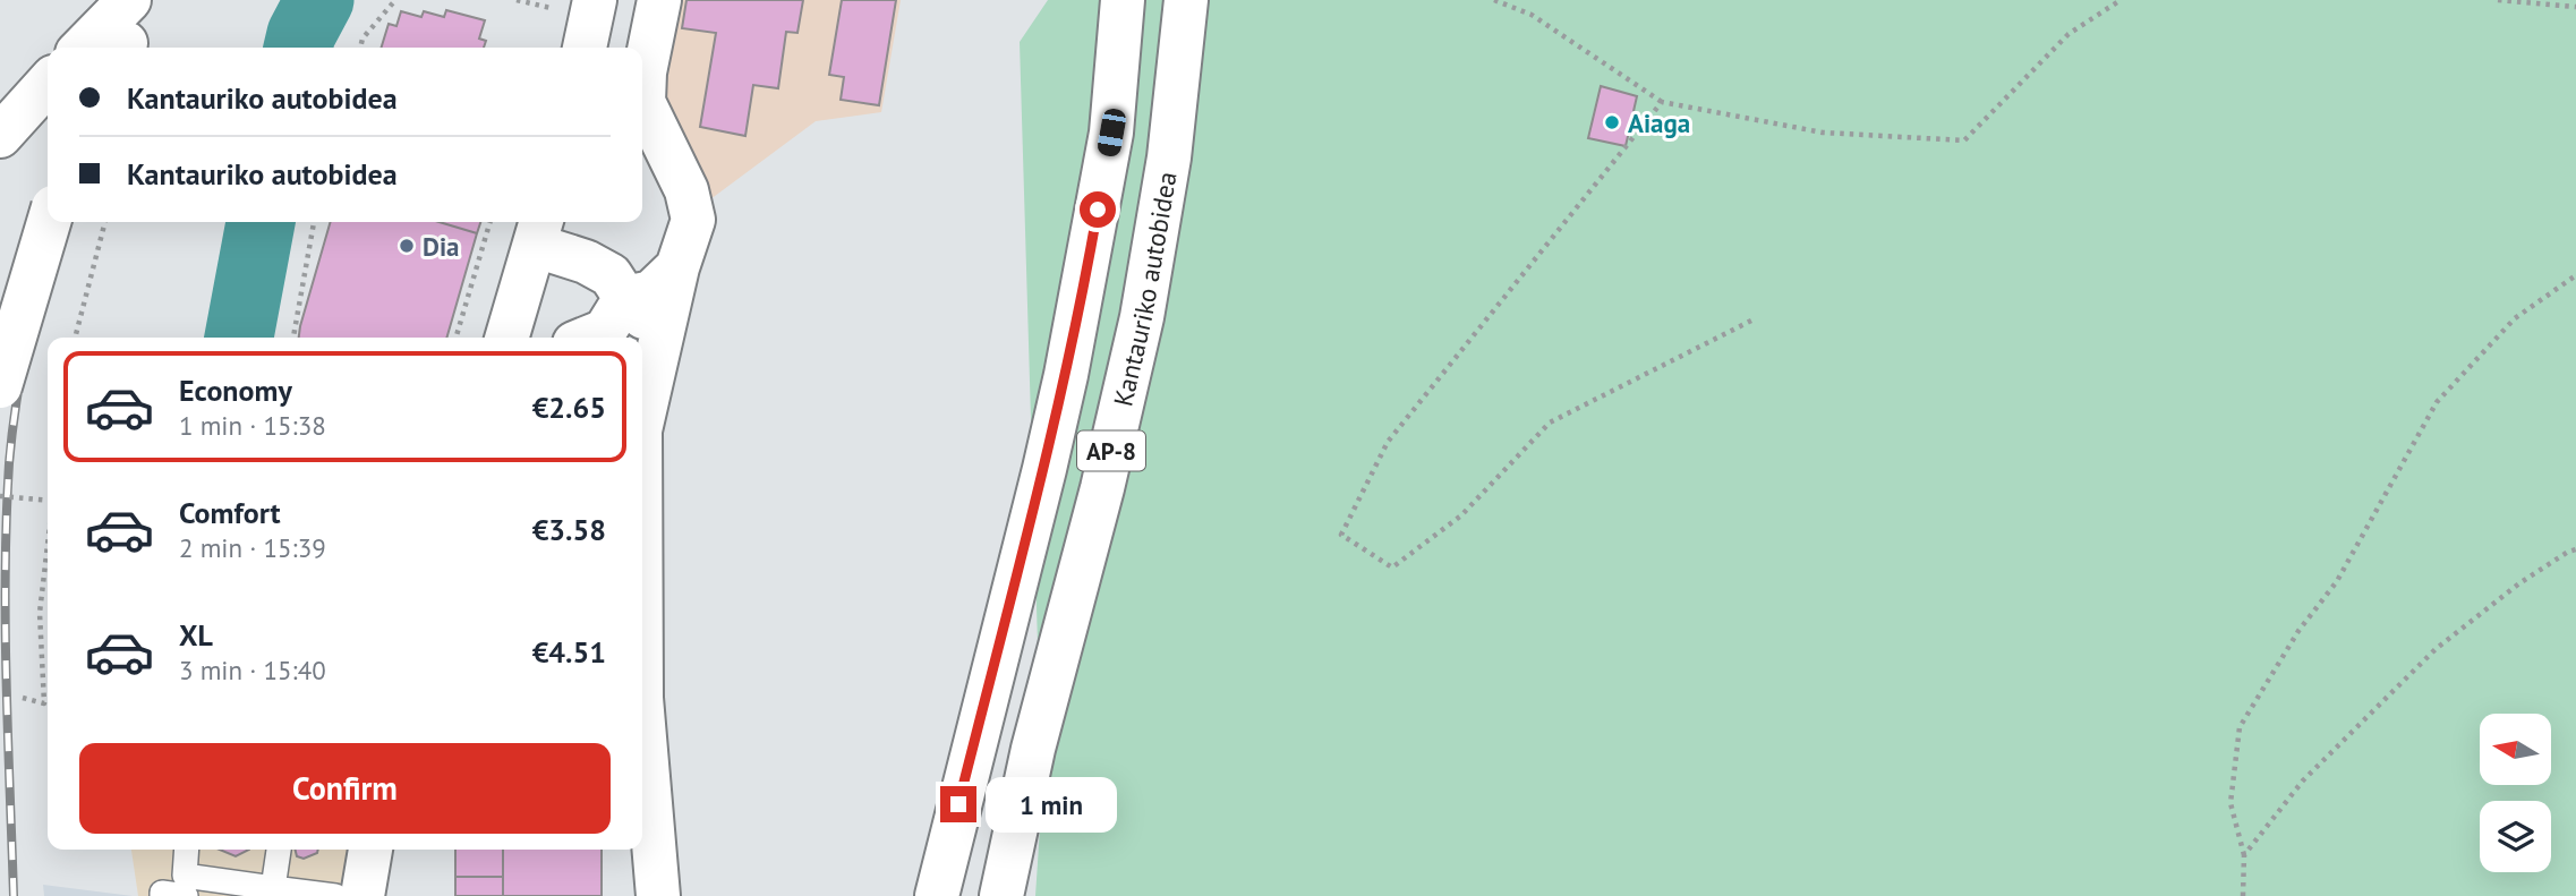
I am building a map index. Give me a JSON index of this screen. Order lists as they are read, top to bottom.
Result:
{
  "streets": {
    "main road": ["Kantauriko autobidea", "AP-8"]
  },
  "places": ["Aiaga", "Dia"],
  "north": "left",
  "page": {
    "banner": ["Kantauriko autobidea", "Kantauriko autobidea"],
    "list": [
      {
        "name": "Economy",
        "note": "1 min · 15:38",
        "value": "€2.65"
      },
      {
        "name": "Comfort",
        "note": "2 min · 15:39",
        "value": "€3.58"
      },
      {
        "name": "XL",
        "note": "3 min · 15:40",
        "value": "€4.51"
      }
    ],
    "buttons": "Confirm",
    "bubble": "1 min"
  }
}
